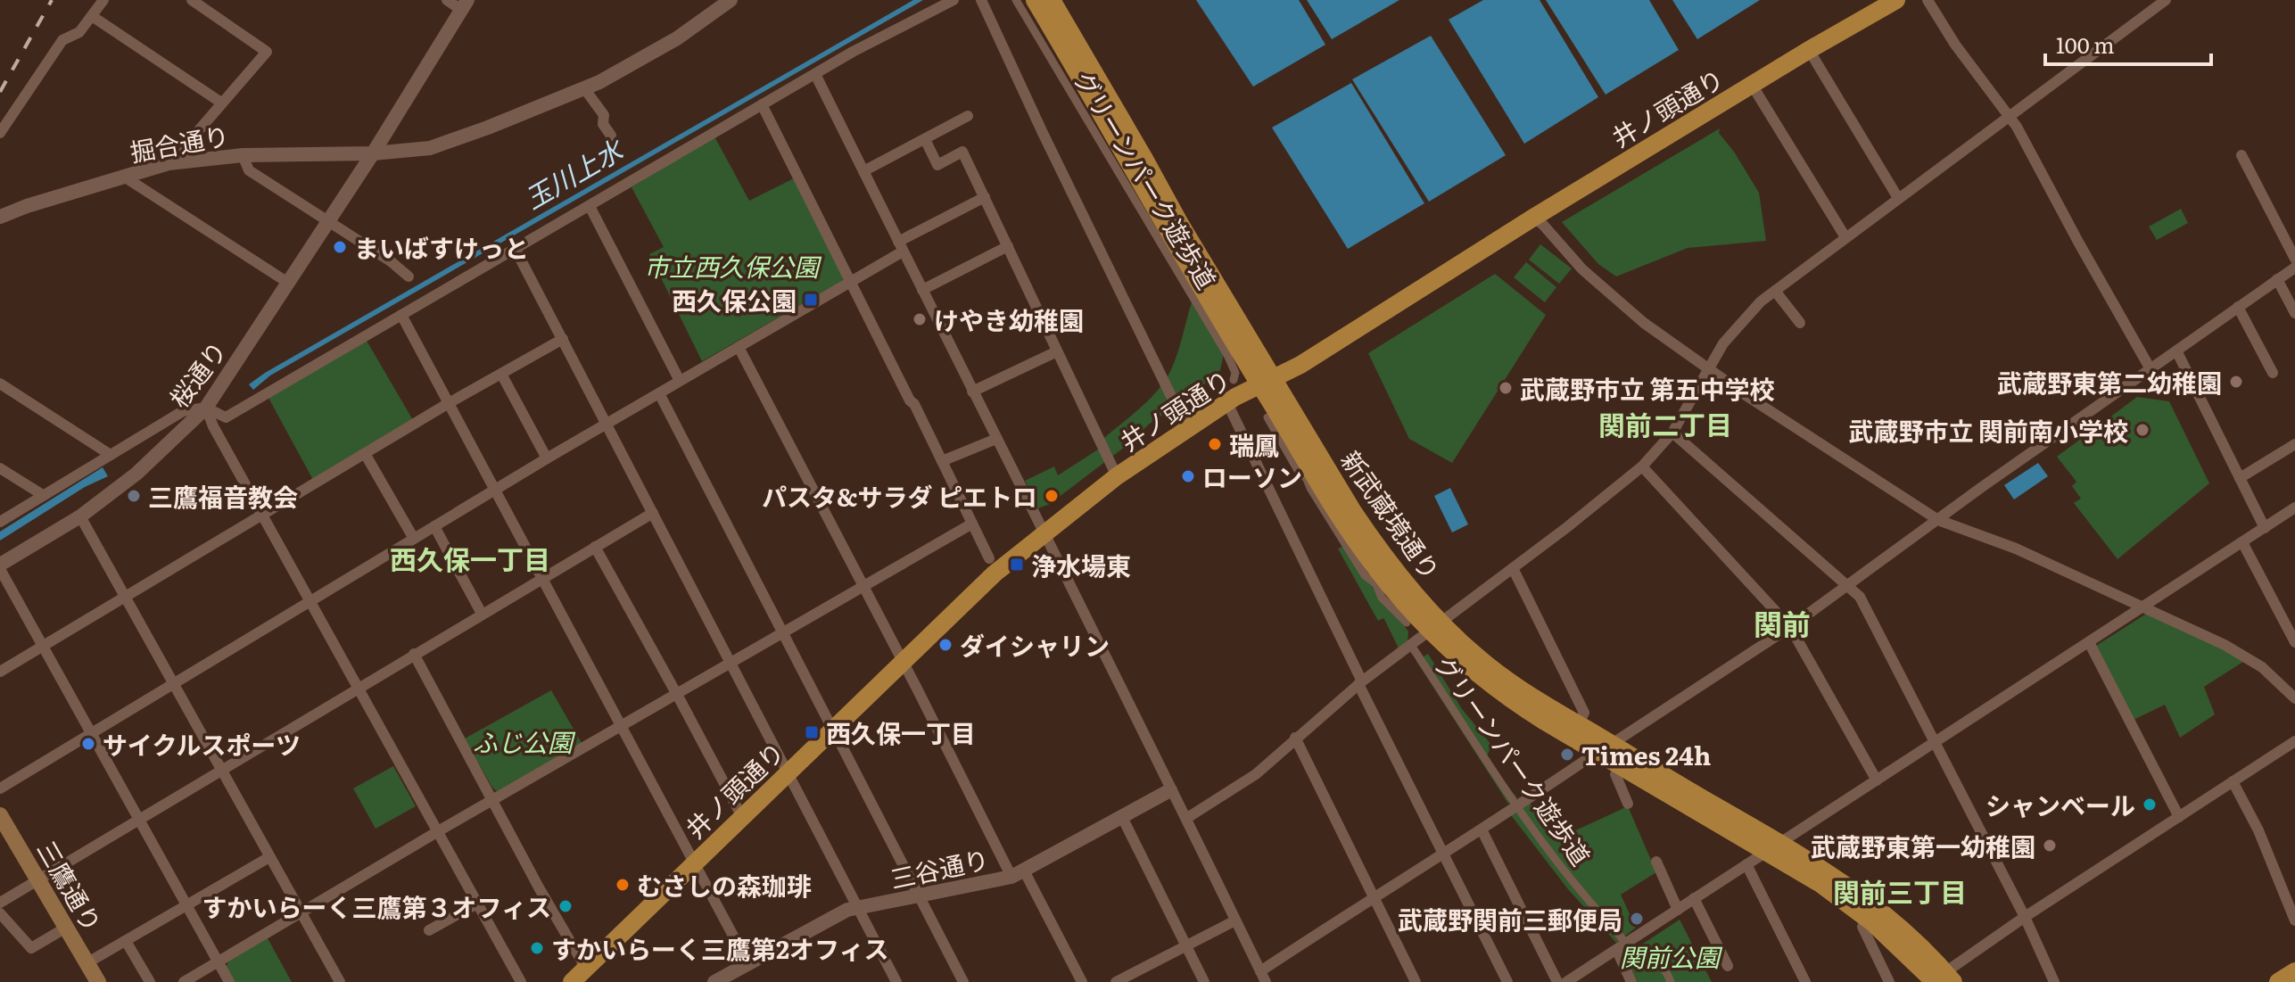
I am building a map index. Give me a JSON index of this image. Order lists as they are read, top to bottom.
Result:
{
  "streets": {
    "main road": ["井ノ頭通り", "新武蔵境通り", "三鷹通り"],
    "street": [
      "掘合通り",
      "グリーンパーク遊歩道",
      "桜通り",
      "三谷通り"
    ]
  },
  "crossings": [
    ["井ノ頭通り", "新武蔵境通り"],
    ["掘合通り", "桜通り"]
  ],
  "districts": [
    "関前二丁目",
    "西久保一丁目",
    "関前",
    "関前三丁目"
  ],
  "water": ["玉川上水"],
  "parks": ["市立西久保公園", "ふじ公園", "関前公園"],
  "places": {
    "other": [
      "まいばすけっと",
      "けやき幼稚園",
      "武蔵野東第二幼稚園",
      "武蔵野市立 第五中学校",
      "武蔵野市立 関前南小学校",
      "瑞鳳",
      "ローソン",
      "三鷹福音教会",
      "パスタ&サラダ ピエトロ",
      "ダイシャリン",
      "サイクルスポーツ",
      "Times 24h",
      "シャンベール",
      "武蔵野東第一幼稚園",
      "むさしの森珈琲",
      "すかいらーく三鷹第３オフィス",
      "武蔵野関前三郵便局",
      "すかいらーく三鷹第2オフィス"
    ],
    "transit": ["西久保公園", "浄水場東", "西久保一丁目"]
  },
  "scale_bar": "100 m"
}
